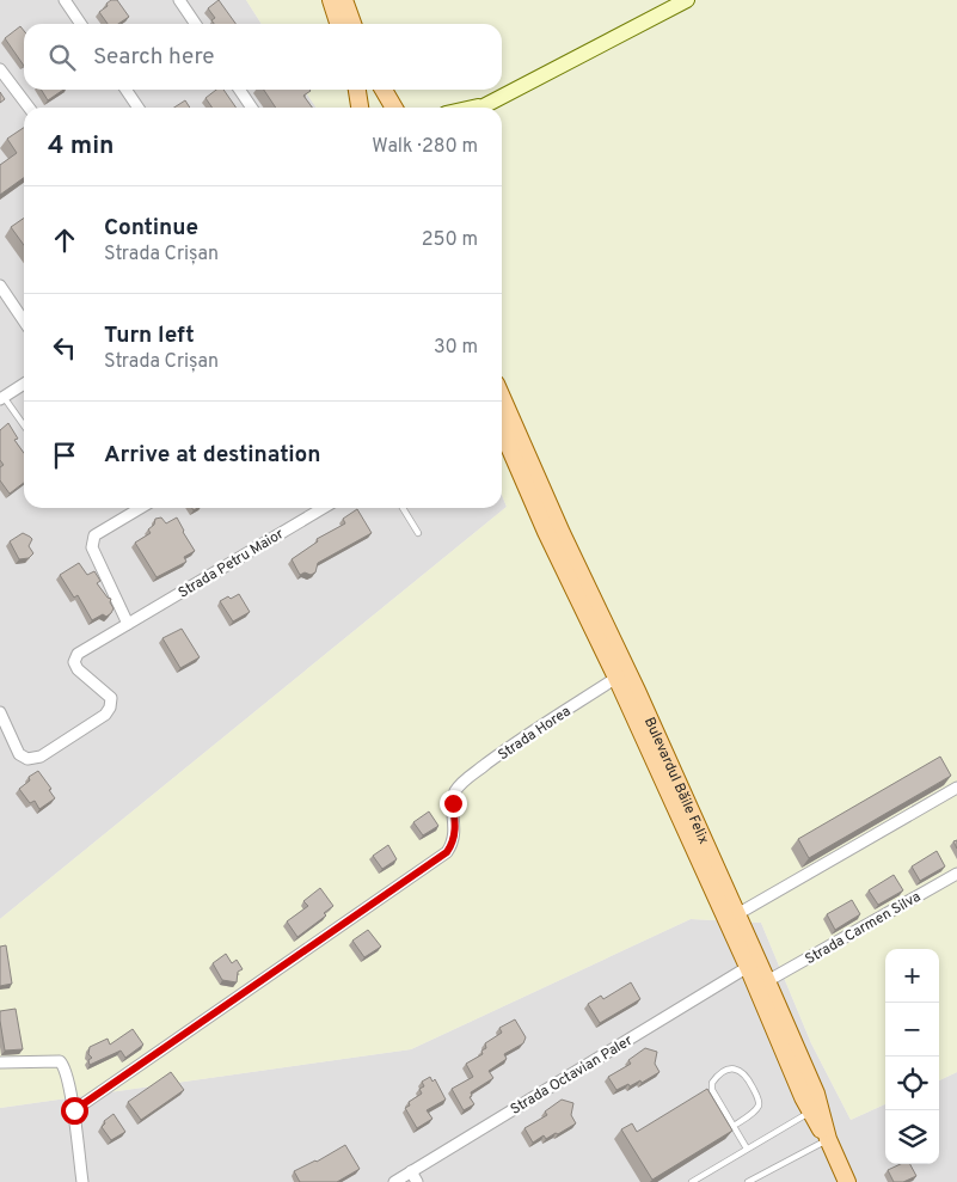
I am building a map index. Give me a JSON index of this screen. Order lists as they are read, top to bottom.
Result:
{
  "streets": {
    "main road": ["Bulevardul Băile Felix"],
    "street": [
      "Strada Petru Maior",
      "Strada Horea",
      "Strada Carmen Silva",
      "Strada Octavian Paler"
    ]
  },
  "crossings": [
    ["Strada Horea", "Bulevardul Băile Felix"],
    ["Bulevardul Băile Felix", "Strada Carmen Silva"],
    ["Bulevardul Băile Felix", "Strada Octavian Paler"]
  ],
  "page": {
    "search": "Search here",
    "heading": ["4 min", "Walk · 280 m"],
    "list": [
      ["Continue", "Strada Crișan", "250 m"],
      ["Turn left", "Strada Crișan", "30 m"],
      "Arrive at destination"
    ],
    "map_buttons": ["+", "−"]
  }
}
